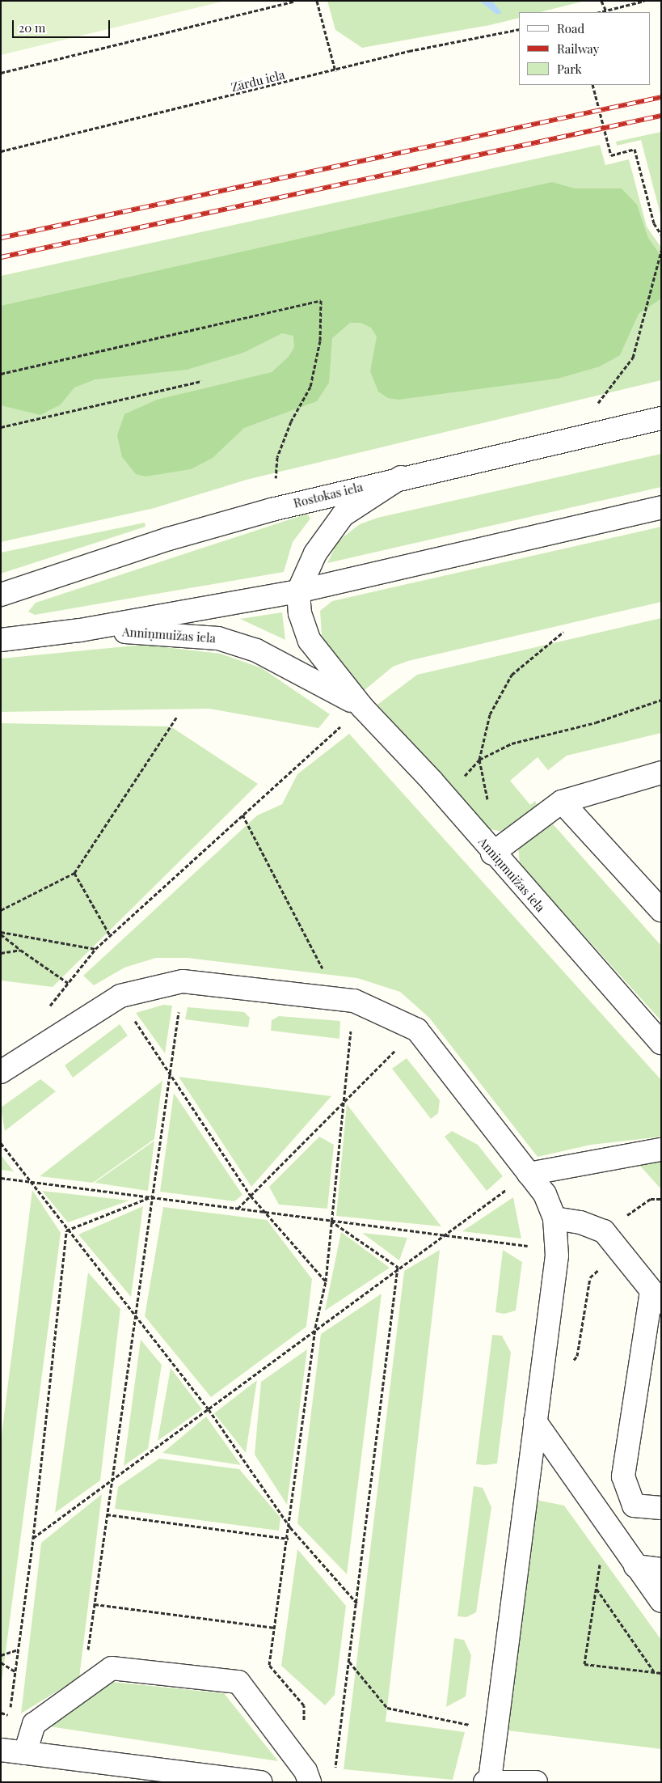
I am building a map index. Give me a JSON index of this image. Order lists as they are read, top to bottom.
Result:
{
  "streets": {
    "street": ["Rostokas iela", "Anniņmuižas iela"],
    "path": ["Zārdu iela"]
  },
  "crossings": [
    ["Rostokas iela", "Anniņmuižas iela"]
  ],
  "legend": ["Road", "Railway", "Park"],
  "scale_bar": "20 m"
}
